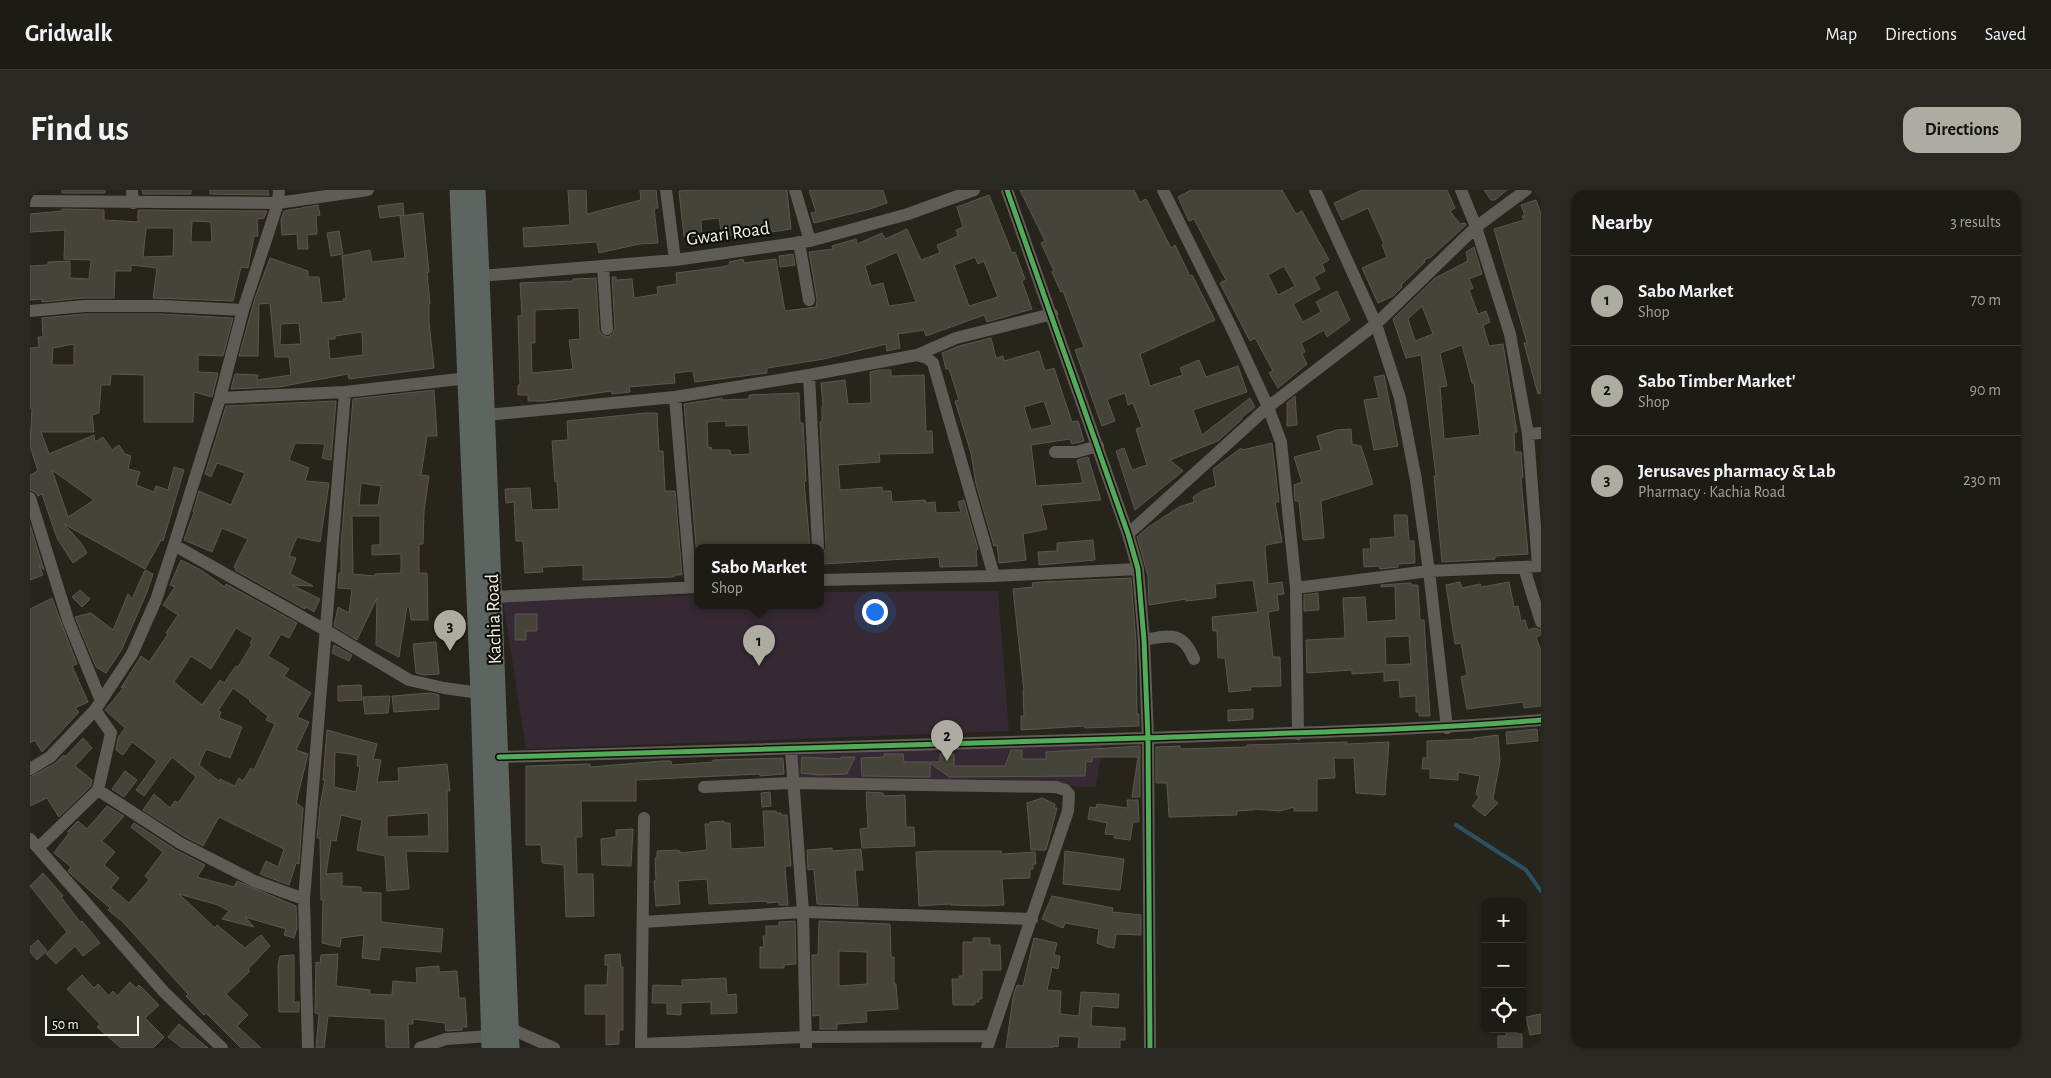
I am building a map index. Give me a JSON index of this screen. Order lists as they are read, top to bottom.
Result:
{
  "streets": {
    "highway": ["Kachia Road"],
    "street": ["Gwari Road"]
  },
  "crossings": [
    ["Gwari Road", "Kachia Road"]
  ],
  "scale_bar": "50 m",
  "page": {
    "header": "Gridwalk",
    "nav": ["Map", "Directions", "Saved"],
    "buttons": "Directions",
    "title": "Find us",
    "heading": ["Nearby", "3 results"],
    "list": [
      {
        "mark": "1",
        "name": "Sabo Market",
        "note": "Shop",
        "value": "70 m"
      },
      {
        "mark": "2",
        "name": "Sabo Timber Market'",
        "note": "Shop",
        "value": "90 m"
      },
      {
        "mark": "3",
        "name": "Jerusaves pharmacy & Lab",
        "note": "Pharmacy · Kachia Road",
        "value": "230 m"
      }
    ],
    "popup": ["Sabo Market", "Shop"],
    "pins": ["3", "1", "2"],
    "map_buttons": ["+", "−"],
    "scale": "50 m"
  }
}
